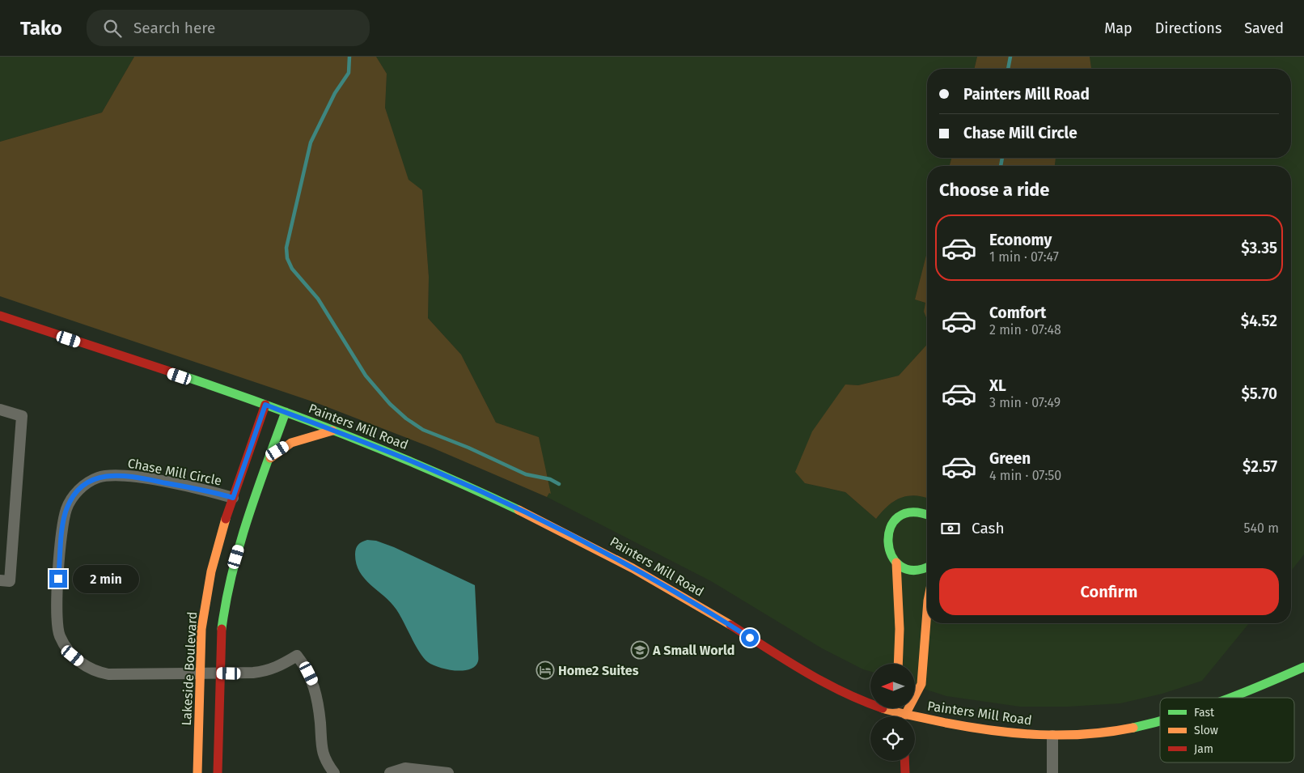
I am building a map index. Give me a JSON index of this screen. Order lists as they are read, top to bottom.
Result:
{
  "streets": {
    "main road": ["Painters Mill Road", "Lakeside Boulevard"],
    "street": ["Chase Mill Circle"]
  },
  "crossings": [
    ["Painters Mill Road", "Lakeside Boulevard"],
    ["Chase Mill Circle", "Lakeside Boulevard"]
  ],
  "places": {
    "school or university": ["A Small World"],
    "hotel": ["Home2 Suites"]
  },
  "legend": ["Fast", "Slow", "Jam"],
  "north": "left",
  "page": {
    "header": "Tako",
    "search": "Search here",
    "nav": ["Map", "Directions", "Saved"],
    "banner": ["Painters Mill Road", "Chase Mill Circle"],
    "heading": "Choose a ride",
    "list": [
      {
        "name": "Economy",
        "note": "1 min · 07:47",
        "value": "$3.35"
      },
      {
        "name": "Comfort",
        "note": "2 min · 07:48",
        "value": "$4.52"
      },
      {
        "name": "XL",
        "note": "3 min · 07:49",
        "value": "$5.70"
      },
      {
        "name": "Green",
        "note": "4 min · 07:50",
        "value": "$2.57"
      }
    ],
    "pay": ["Cash", "540 m"],
    "buttons": "Confirm",
    "bubble": "2 min"
  }
}
